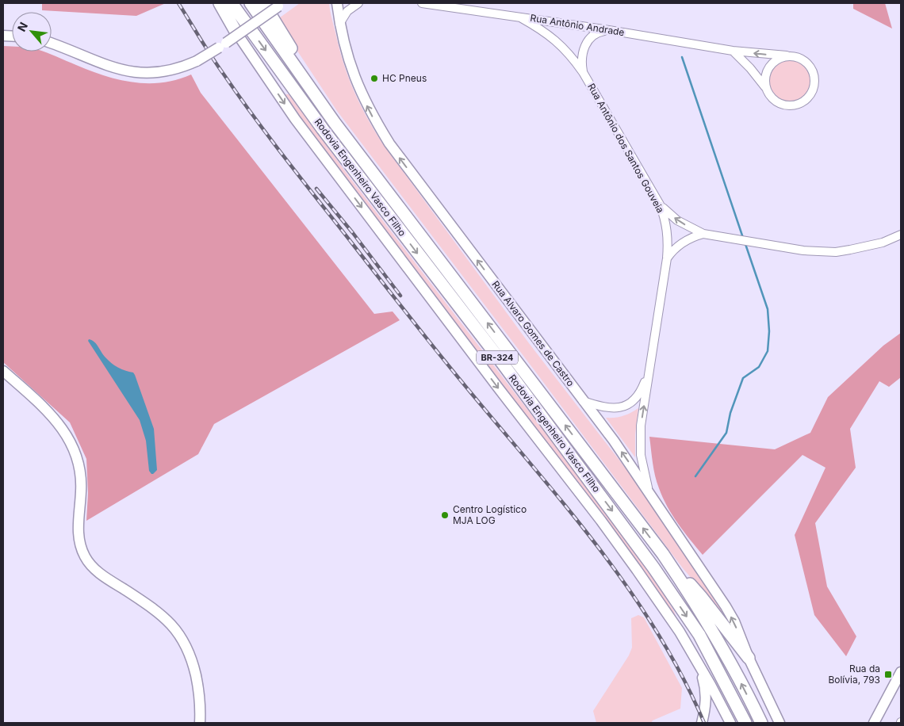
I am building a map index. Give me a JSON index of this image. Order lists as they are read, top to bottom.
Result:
{
  "streets": {
    "highway": ["Rodovia Engenheiro Vasco Filho", "BR-324"],
    "main road": ["Rua Alvaro Gomes de Castro"],
    "street": ["Rua Antônio Andrade", "Rua Antônio dos Santos Gouveia"]
  },
  "crossings": [
    ["Rua Antônio Andrade", "Rua Antônio dos Santos Gouveia"],
    ["Rua Antônio dos Santos Gouveia", "Rua Alvaro Gomes de Castro"]
  ],
  "places": {
    "other": ["HC Pneus", "Centro Logístico MJA LOG"],
    "transit": ["Rua da Bolívia, 793"]
  },
  "north": "top left"
}
